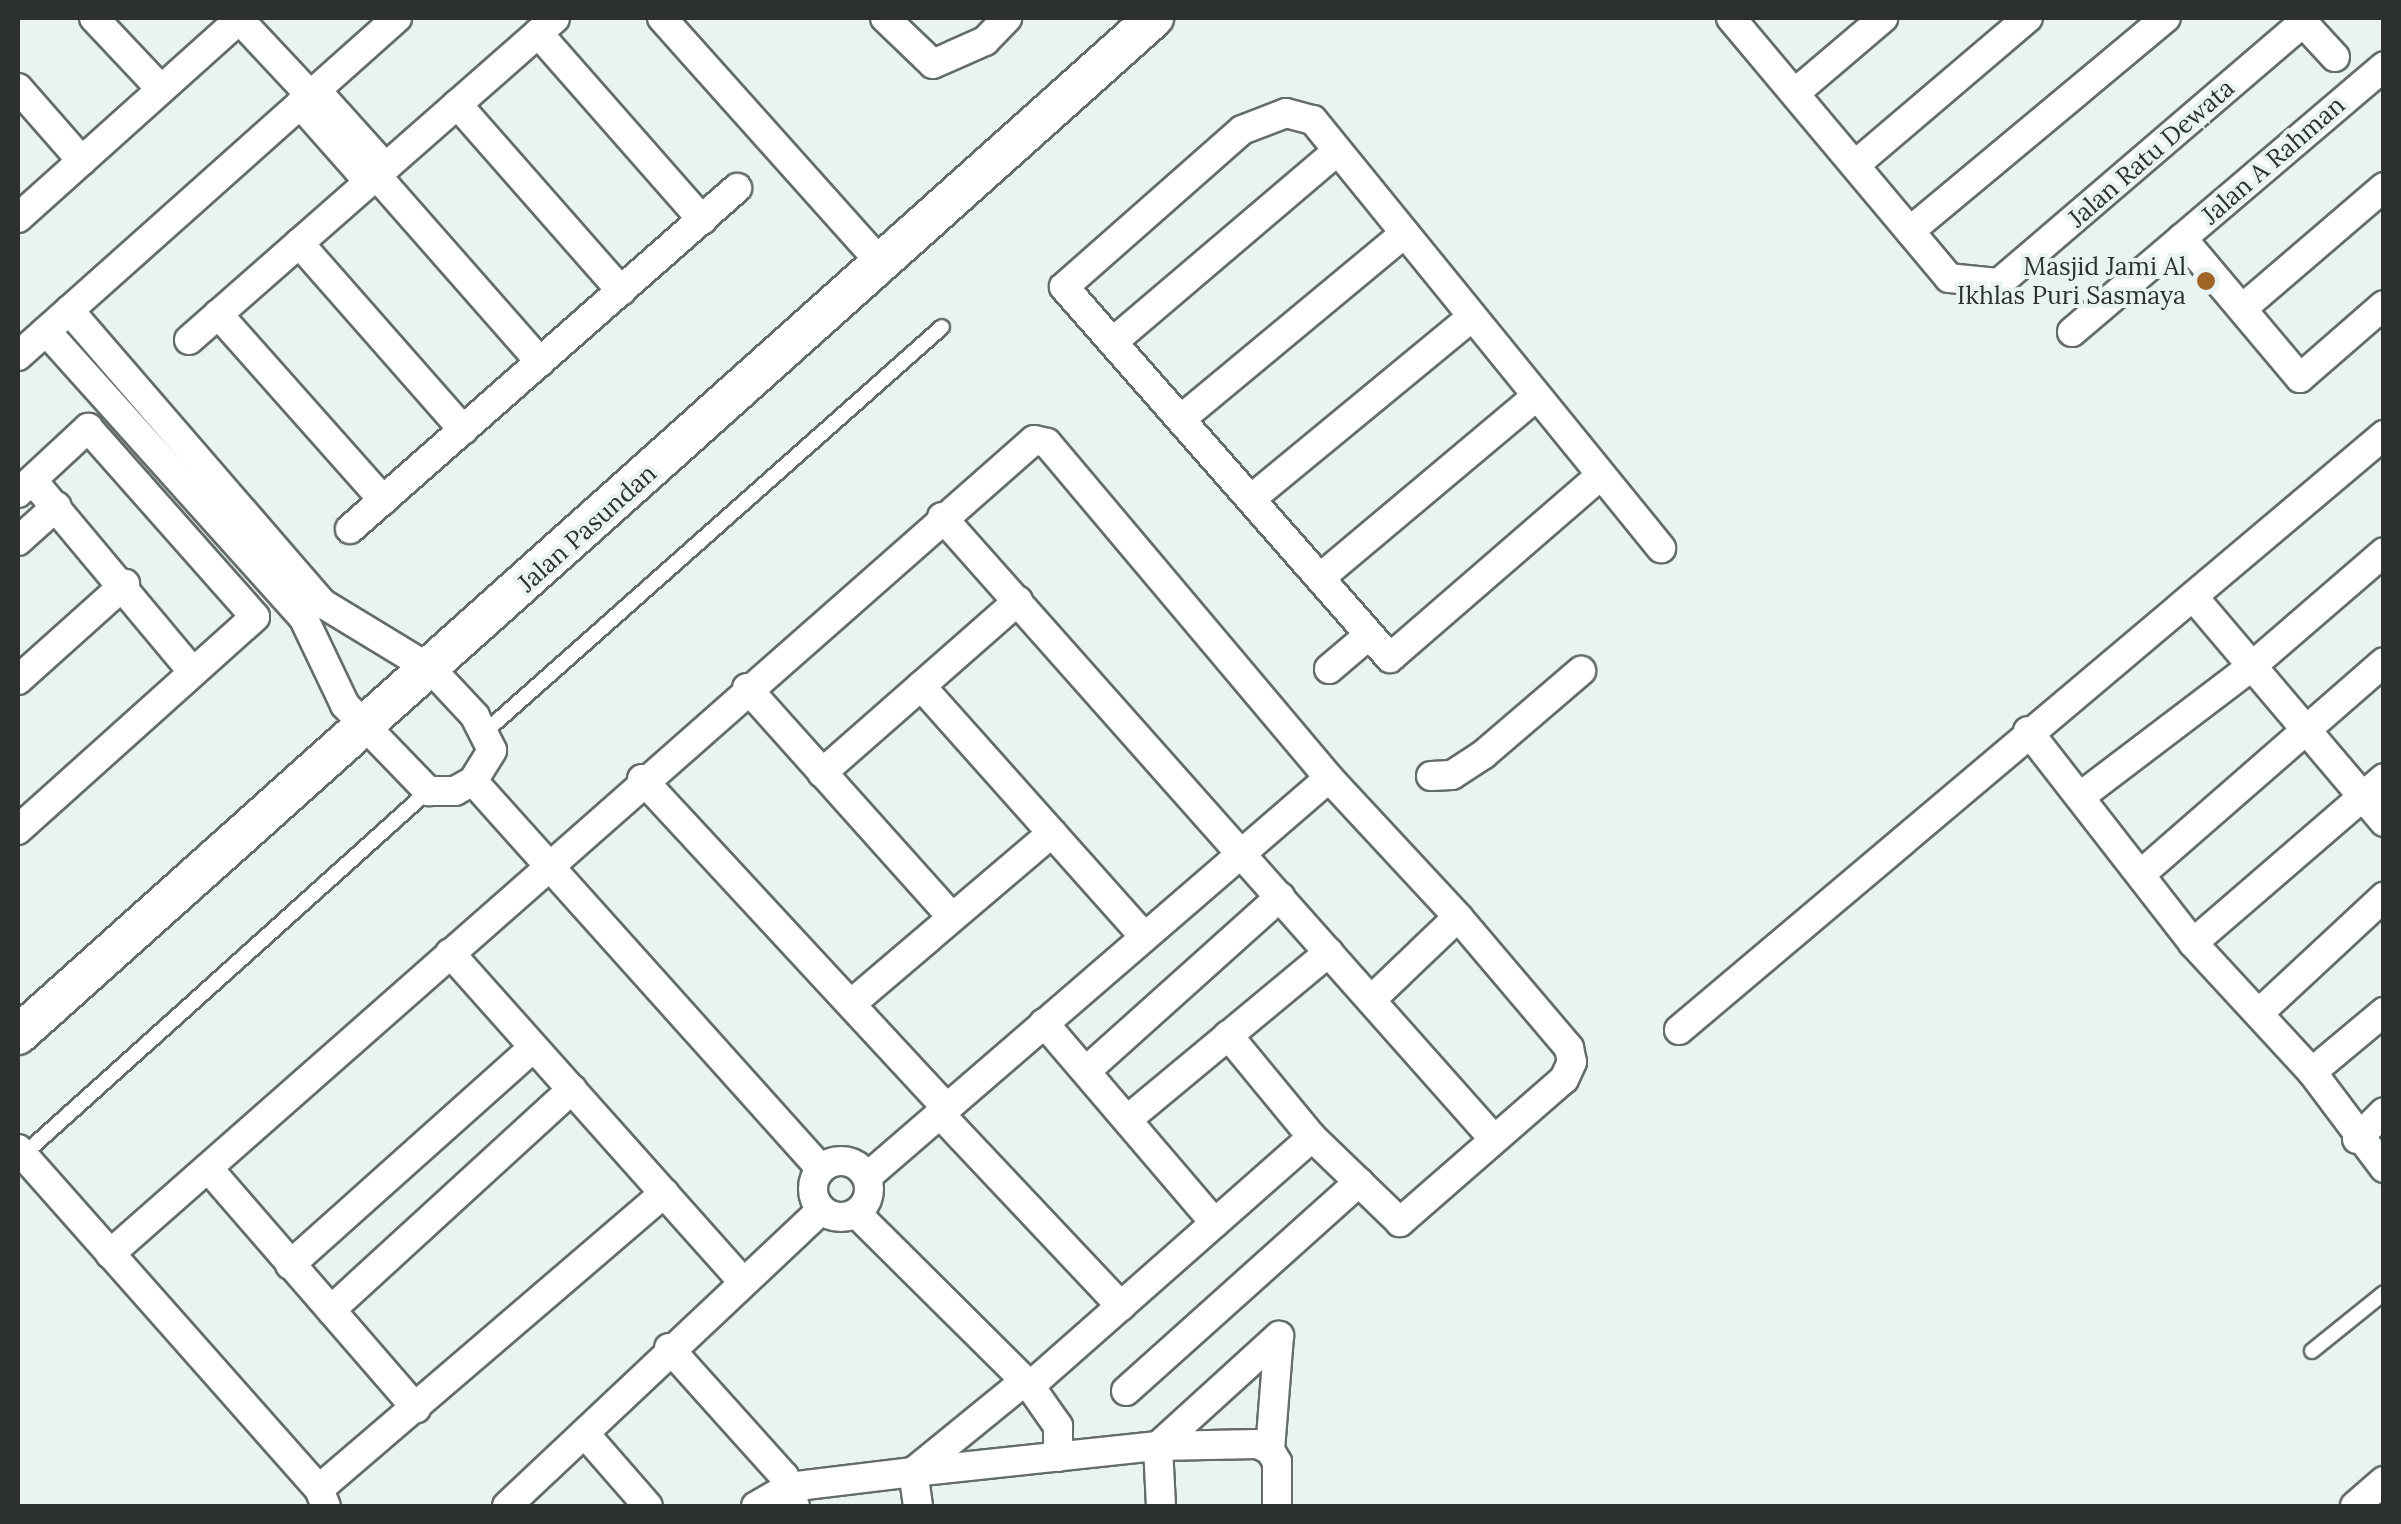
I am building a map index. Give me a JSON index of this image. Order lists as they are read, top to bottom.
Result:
{
  "streets": {
    "street": ["Jalan Ratu Dewata", "Jalan A Rahman", "Jalan Pasundan"]
  },
  "places": ["Masjid Jami Al Ikhlas Puri Sasmaya"]
}
